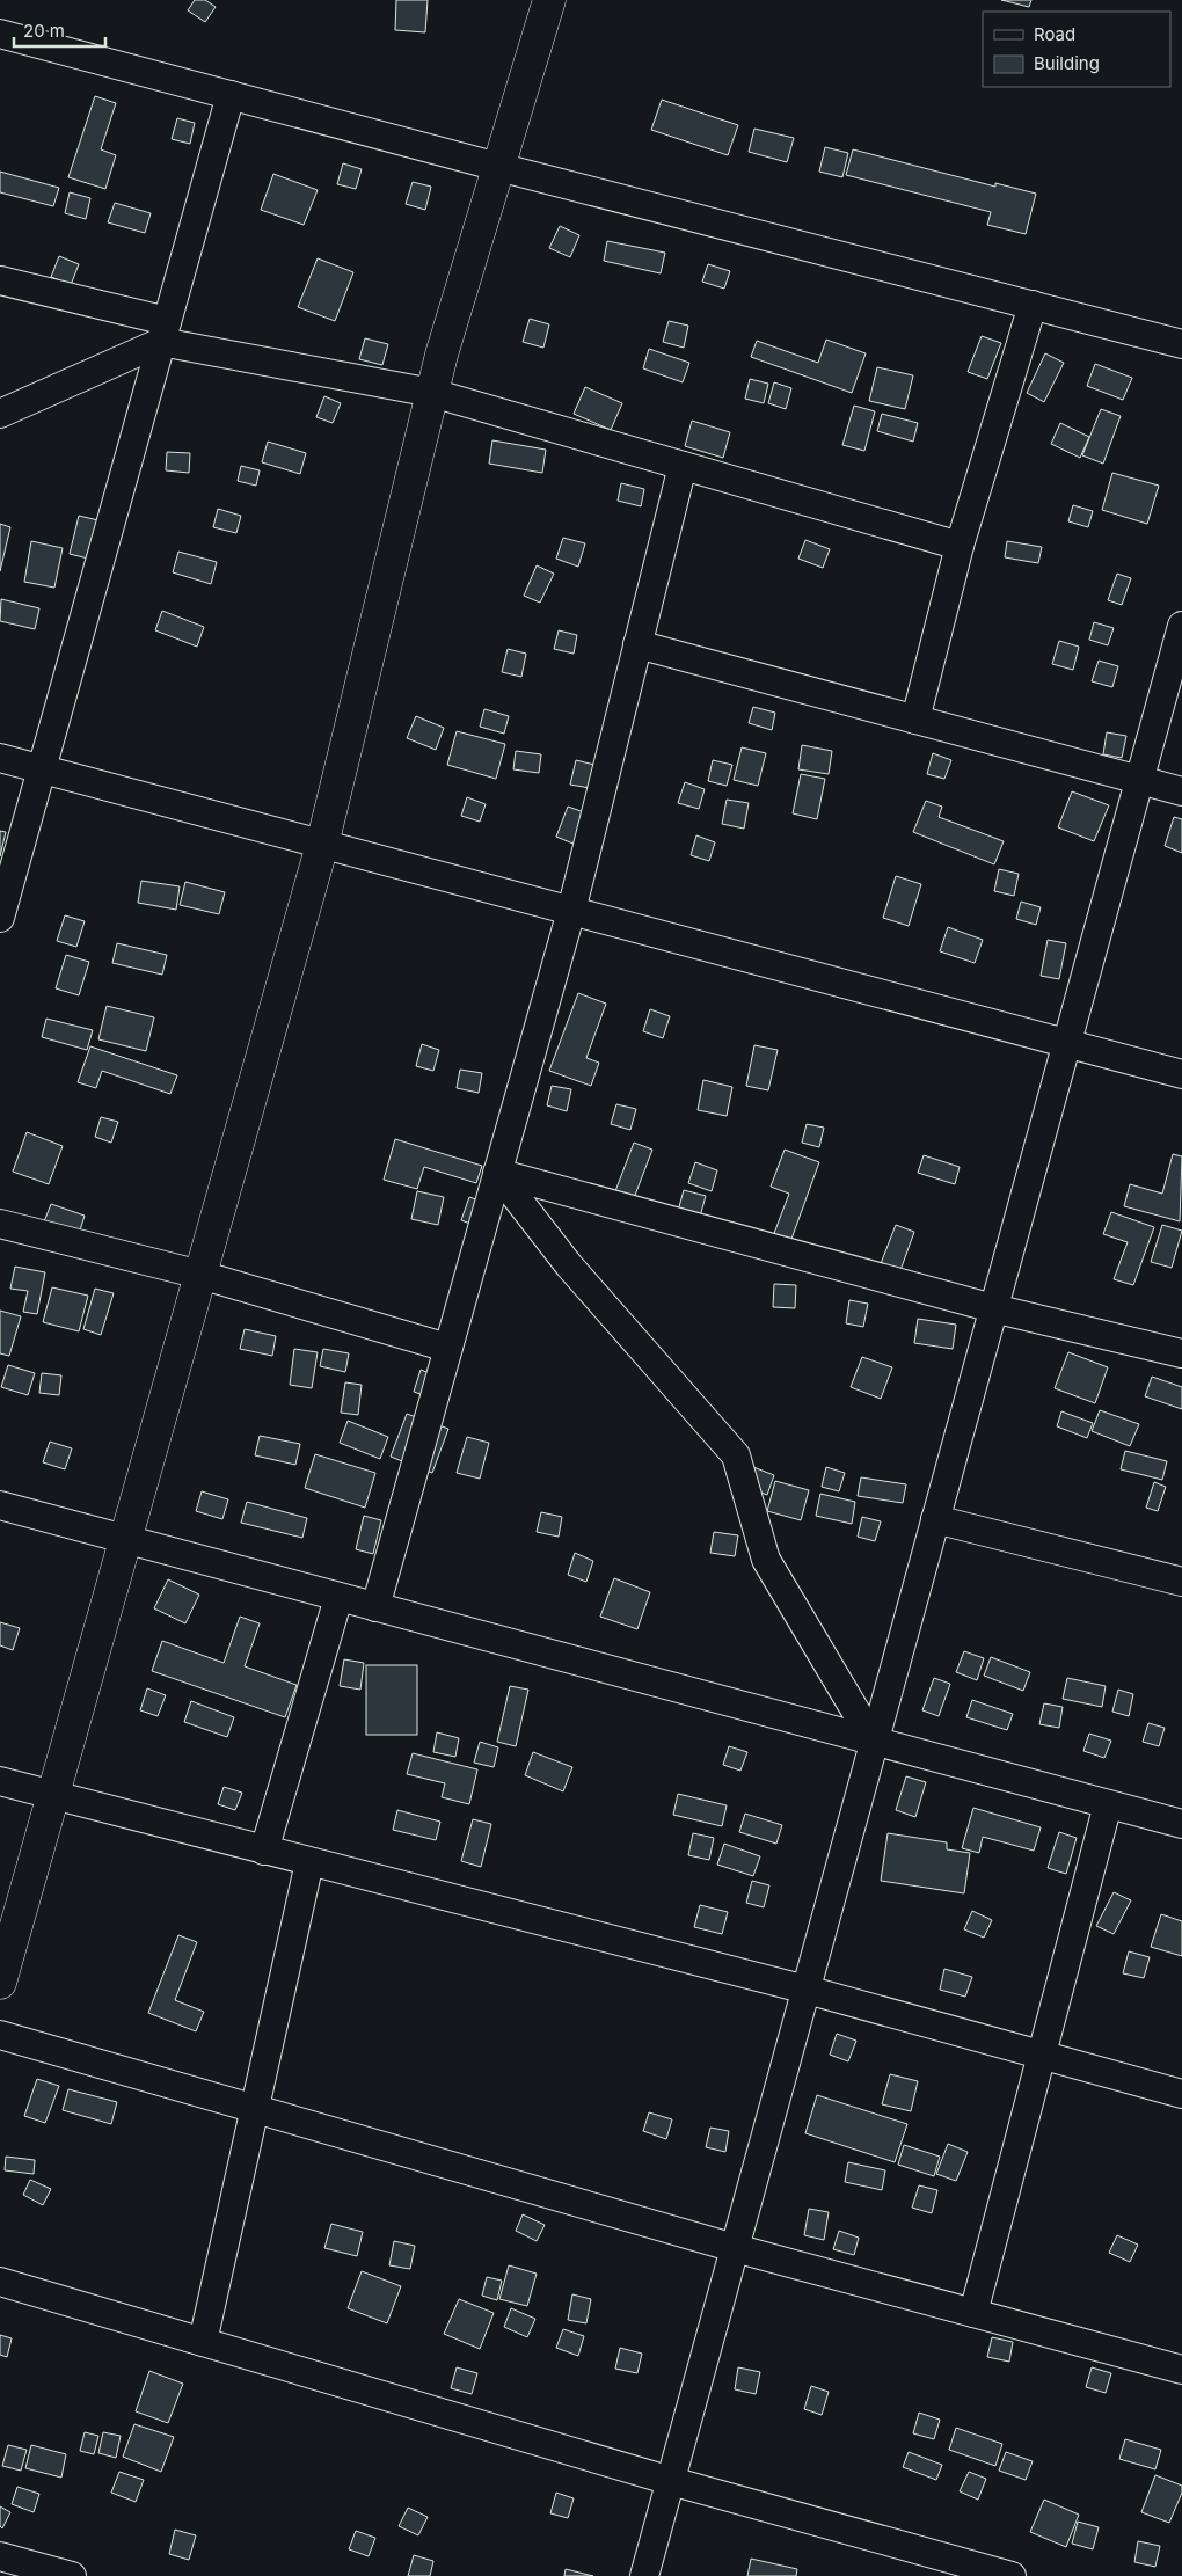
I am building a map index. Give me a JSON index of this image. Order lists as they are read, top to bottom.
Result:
{
  "legend": ["Road", "Building"],
  "scale_bar": "20 m"
}
